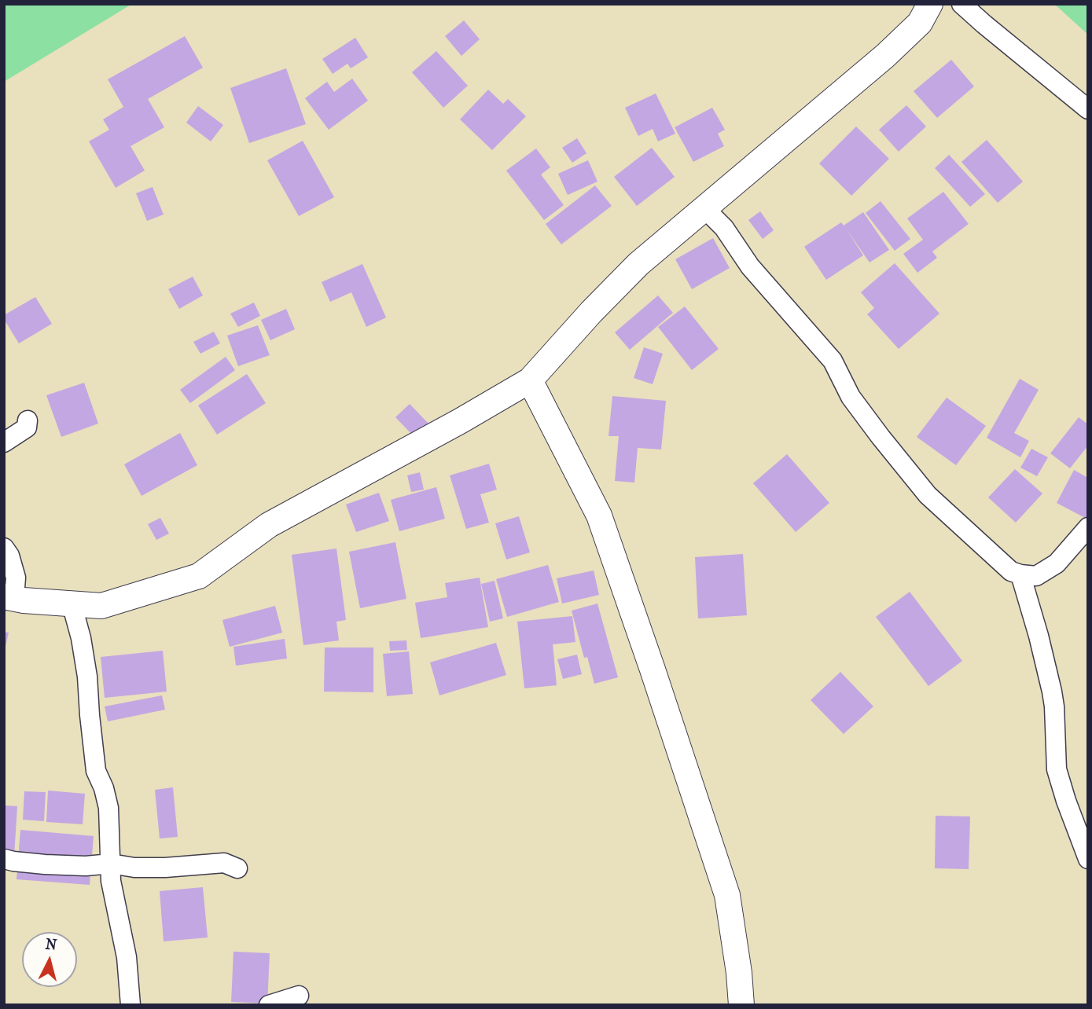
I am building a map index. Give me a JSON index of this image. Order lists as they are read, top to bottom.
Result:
{
  "north": "top"
}
